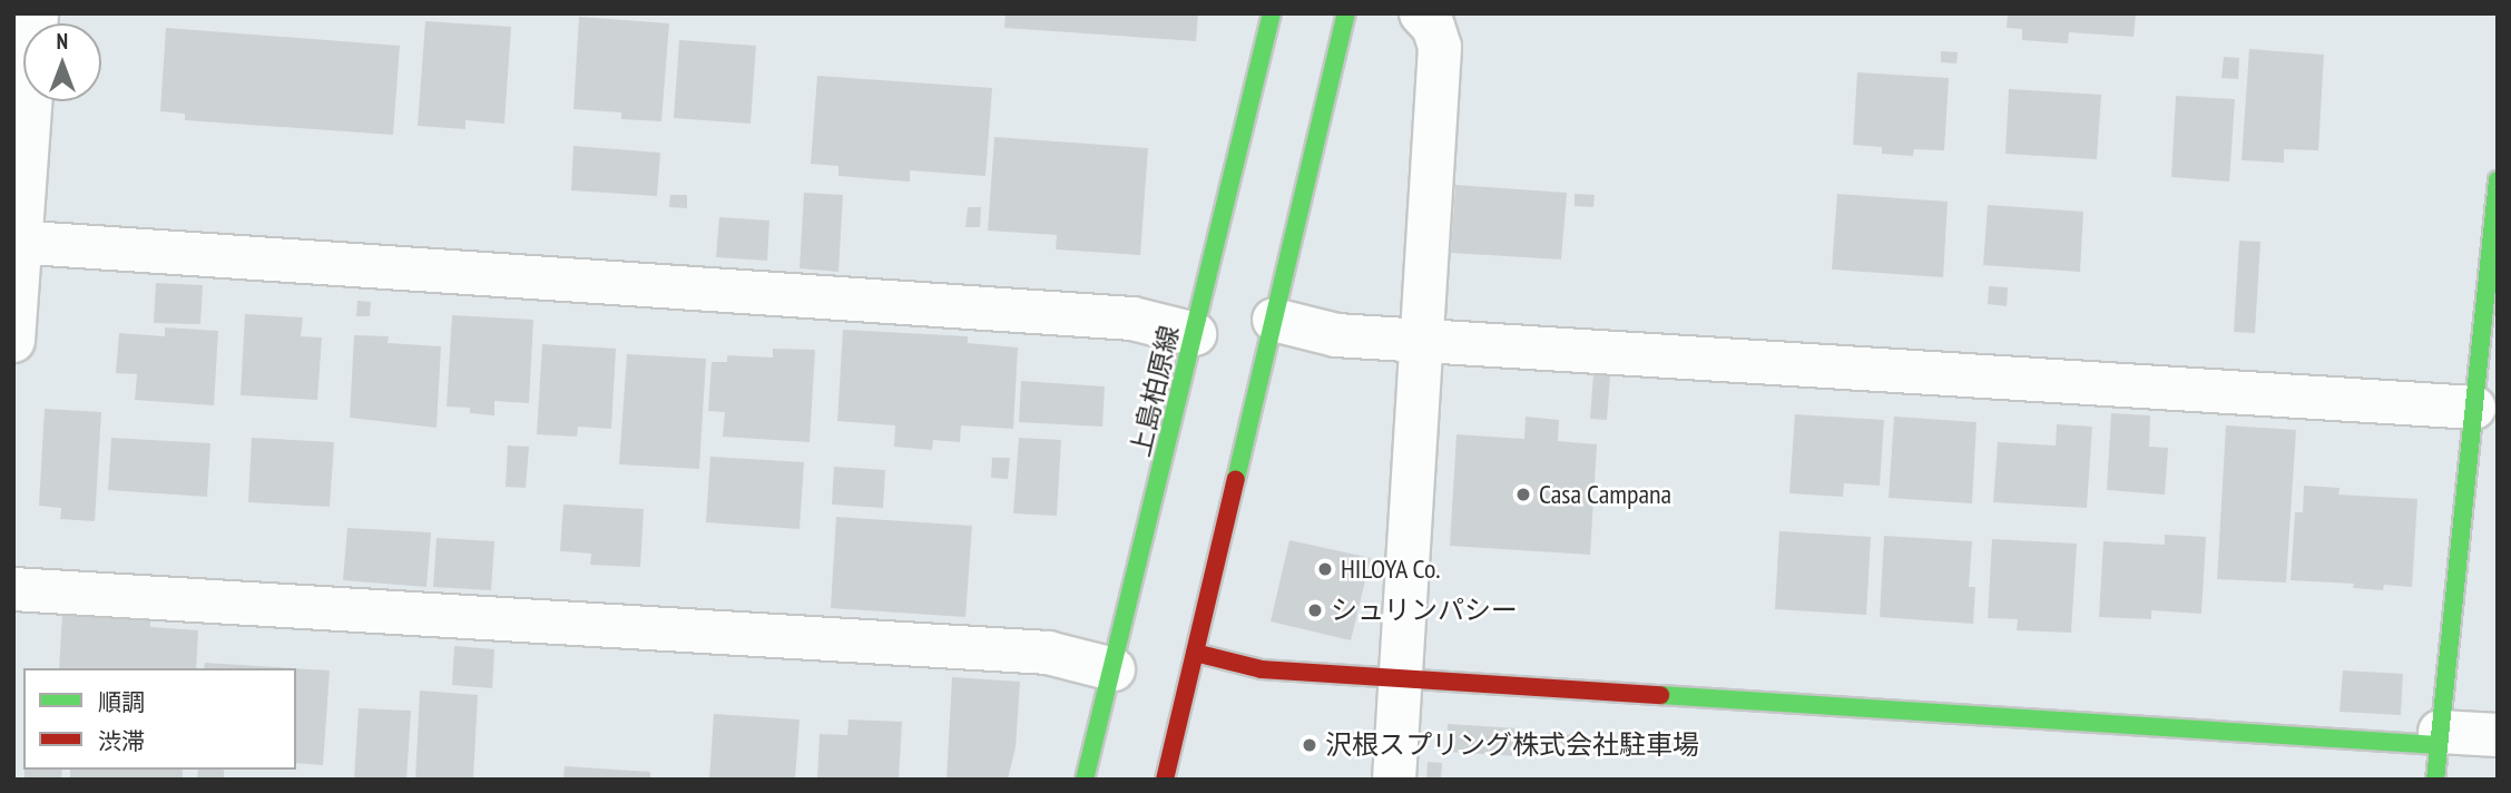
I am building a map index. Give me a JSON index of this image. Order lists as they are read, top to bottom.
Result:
{
  "streets": {
    "street": ["上島柏原線"]
  },
  "places": [
    "Casa Campana",
    "HILOYA Co.",
    "シュリンパシー",
    "沢根スプリング株式会社駐車場"
  ],
  "legend": ["順調", "渋滞"],
  "north": "top"
}
